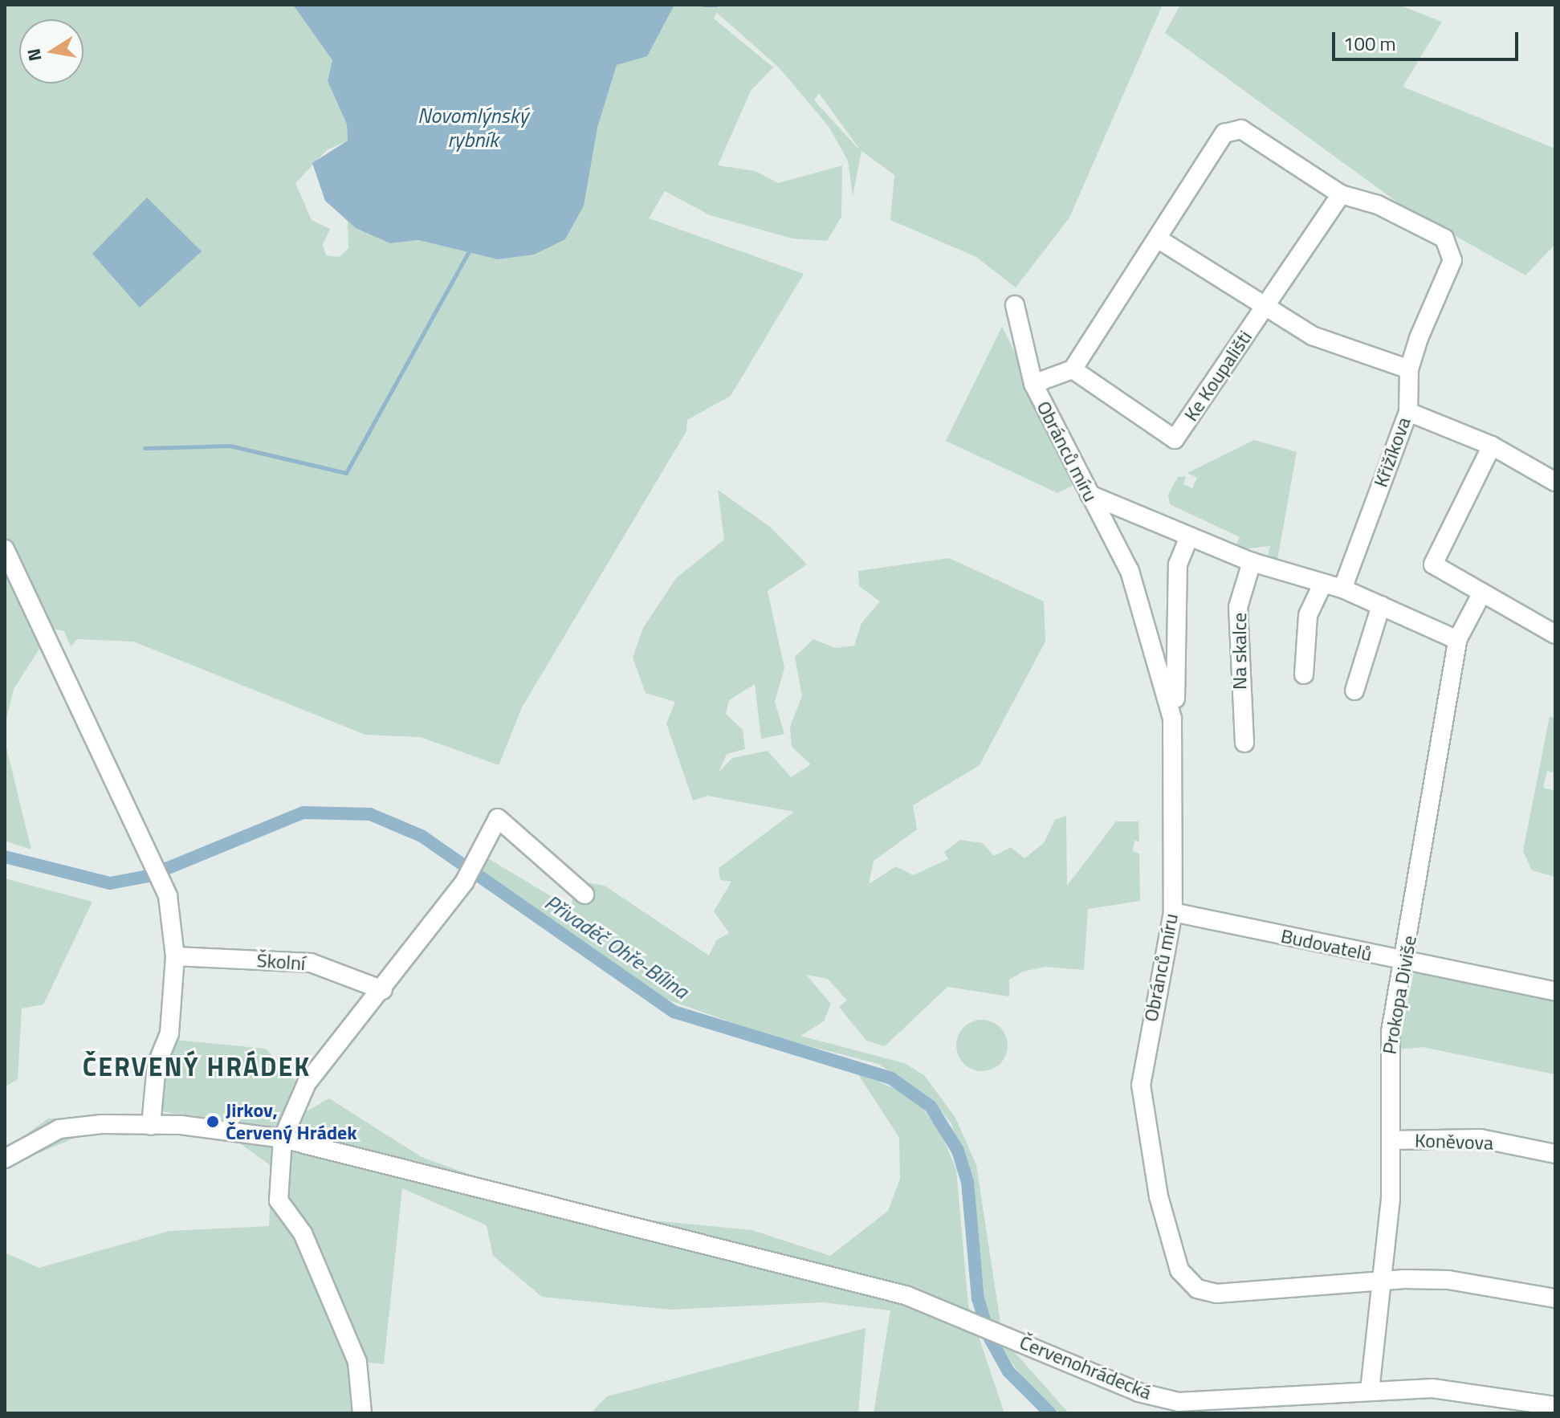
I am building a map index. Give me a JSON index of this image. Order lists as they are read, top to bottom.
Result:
{
  "streets": {
    "street": [
      "Ke Koupališti",
      "Obránců míru",
      "Křižíkova",
      "Na skalce",
      "Budovatelů",
      "Školní",
      "Prokopa Diviše",
      "Koněvova",
      "Červenohrádecká"
    ]
  },
  "crossings": [
    ["Ke Koupališti", "Křižíkova"],
    ["Obránců míru", "Budovatelů"],
    ["Obránců míru", "Prokopa Diviše"],
    ["Budovatelů", "Prokopa Diviše"],
    ["Prokopa Diviše", "Koněvova"],
    ["Prokopa Diviše", "Červenohrádecká"]
  ],
  "districts": ["ČERVENÝ HRÁDEK"],
  "water": ["Novomlýnský rybník", "Přivaděč Ohře-Bílina"],
  "places": ["Jirkov, Červený Hrádek"],
  "scale_bar": "100 m",
  "north": "left"
}
